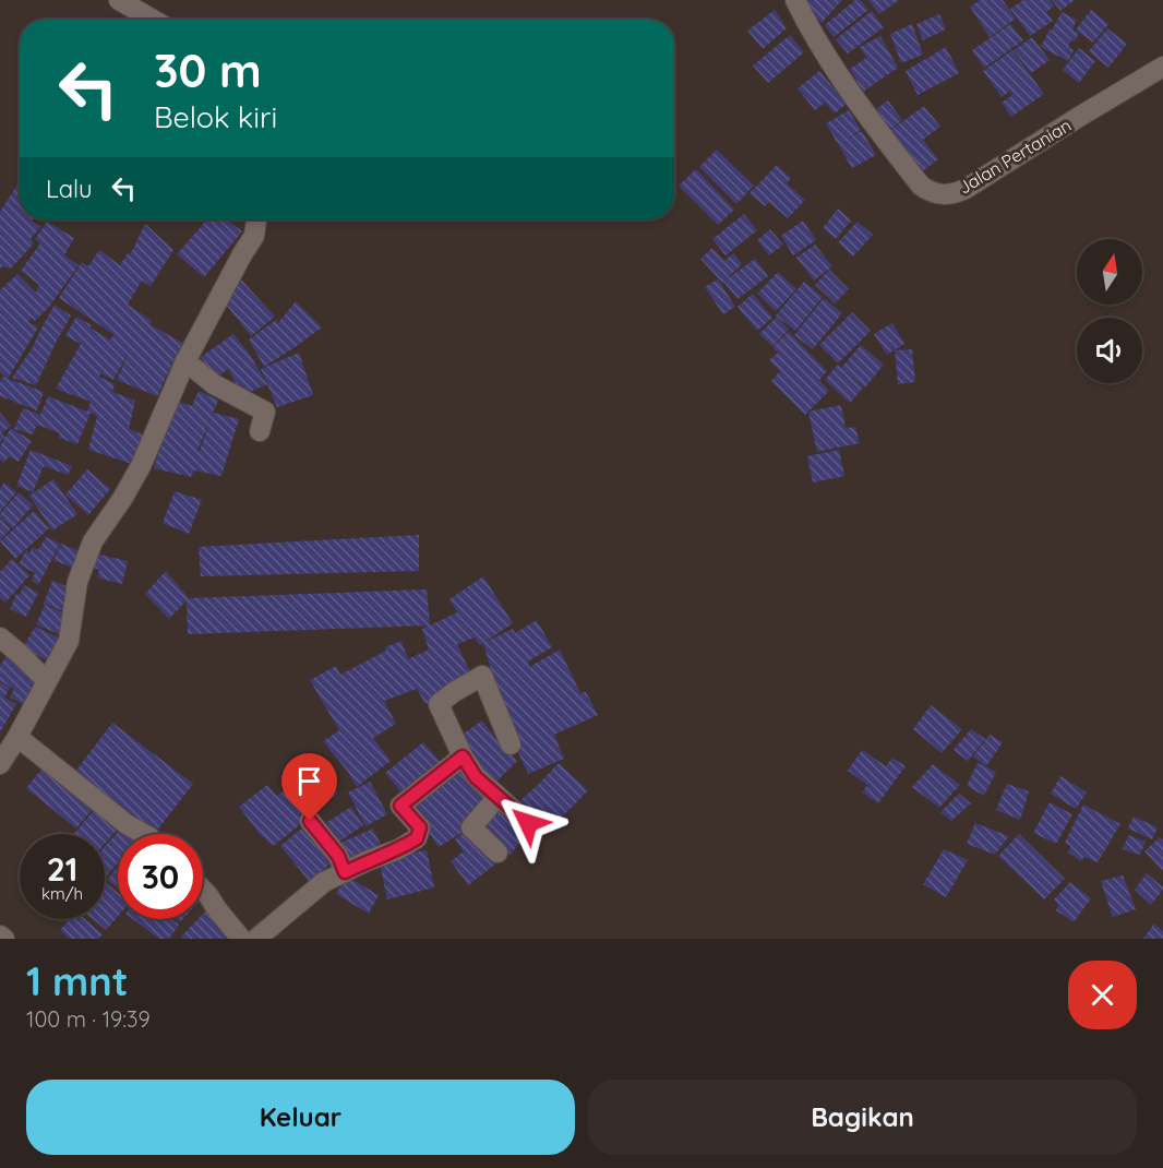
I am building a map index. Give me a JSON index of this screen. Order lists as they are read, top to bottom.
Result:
{
  "streets": {
    "street": ["Jalan Pertanian"]
  },
  "north": "top",
  "page": {
    "turn": ["30 m", "Belok kiri"],
    "then": "Lalu",
    "speed": "21 km/h",
    "limit": "30",
    "heading": ["1 mnt", "100 m · 19:39"],
    "buttons": ["Keluar", "Bagikan"]
  }
}
